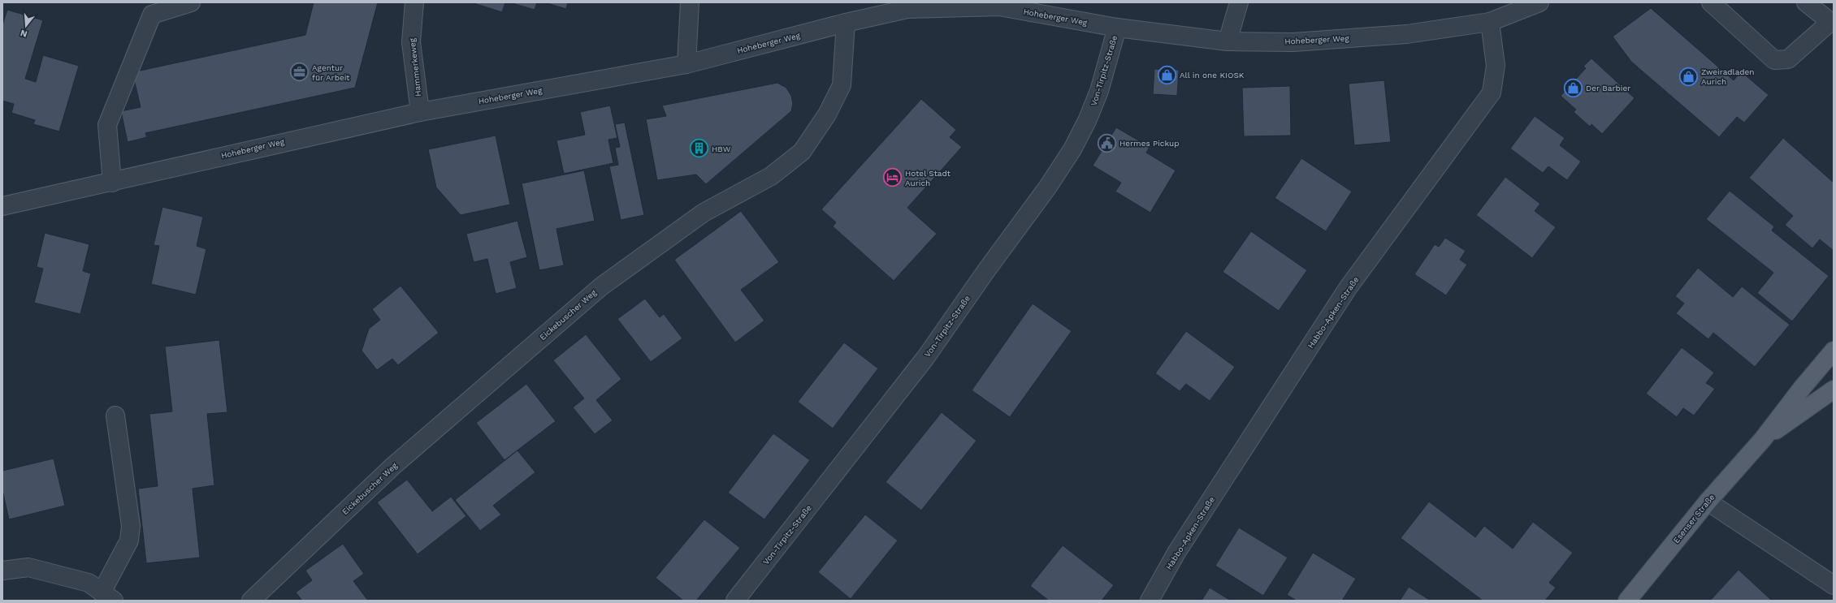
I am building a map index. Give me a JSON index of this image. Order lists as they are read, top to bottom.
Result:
{
  "streets": {
    "main road": ["Esenser Straße"],
    "street": [
      "Hoheberger Weg",
      "Hammerkeweg",
      "Von-Tirpitz-Straße",
      "Habbo-Apken-Straße",
      "Eickebuscher Weg"
    ]
  },
  "crossings": [
    ["Hoheberger Weg", "Hammerkeweg"],
    ["Hoheberger Weg", "Von-Tirpitz-Straße"],
    ["Hoheberger Weg", "Habbo-Apken-Straße"],
    ["Hoheberger Weg", "Eickebuscher Weg"]
  ],
  "places": {
    "office": ["Agentur für Arbeit"],
    "shop": ["All in one KIOSK", "Zweiradladen Aurich", "Der Barbier"],
    "public building": ["Hermes Pickup"],
    "building": ["HBW"],
    "hotel": ["Hotel Stadt Aurich"]
  },
  "north": "bottom"
}
